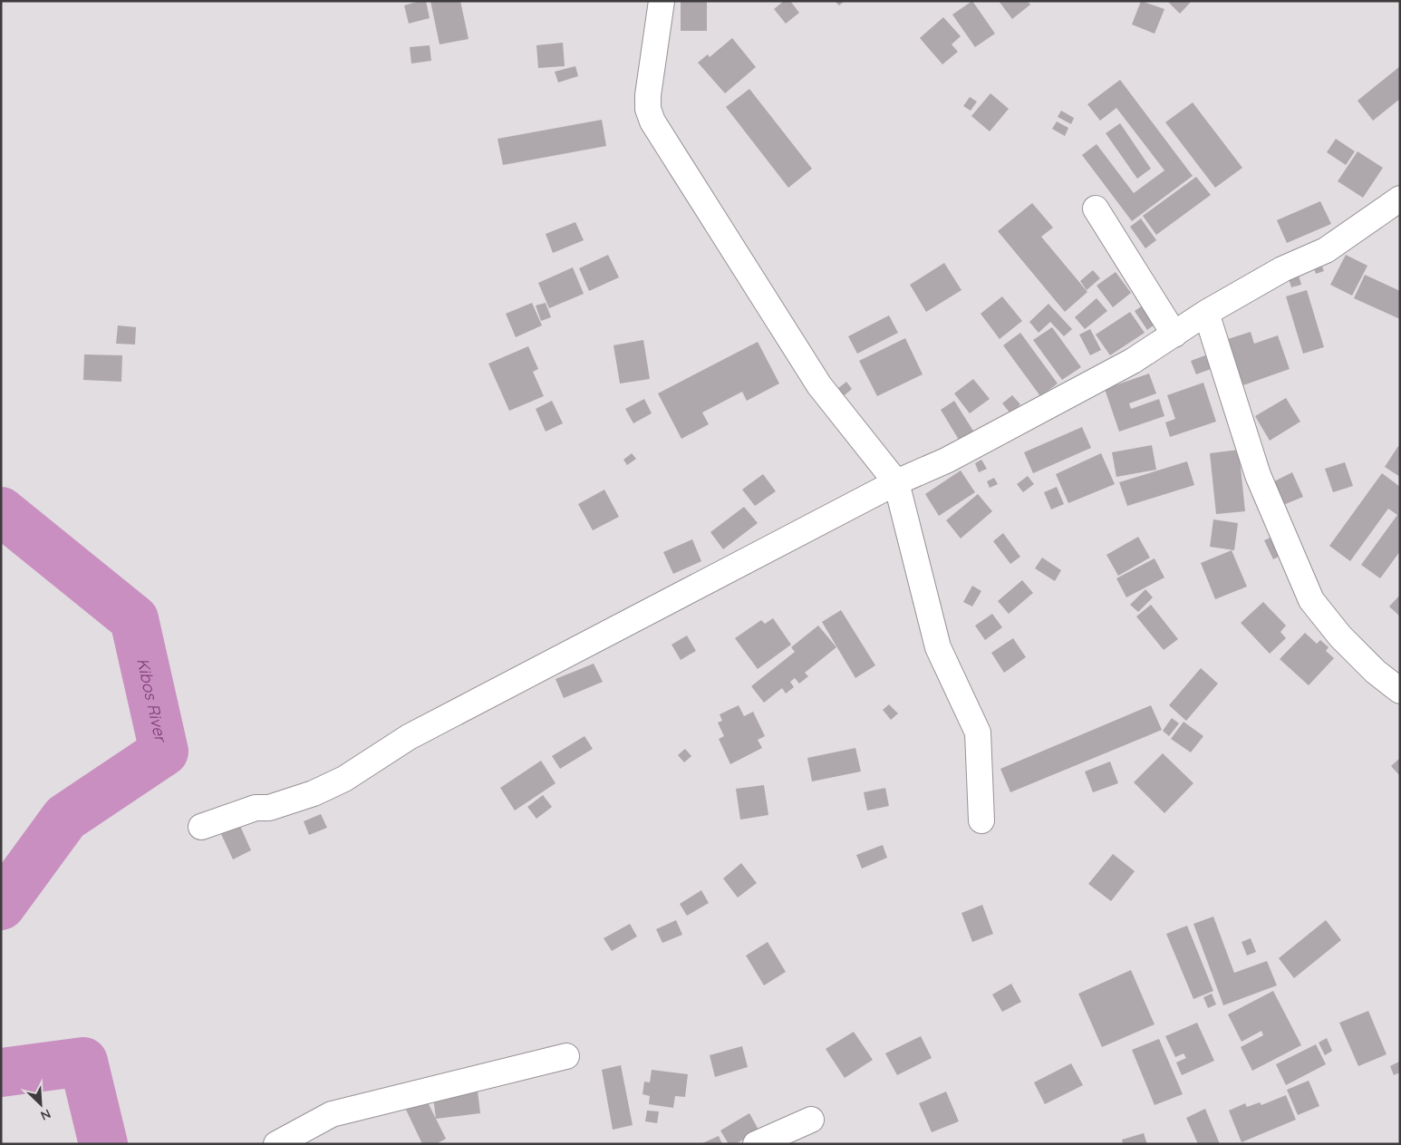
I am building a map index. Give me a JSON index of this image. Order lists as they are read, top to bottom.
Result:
{
  "water": ["Kibos River"],
  "north": "bottom right"
}
